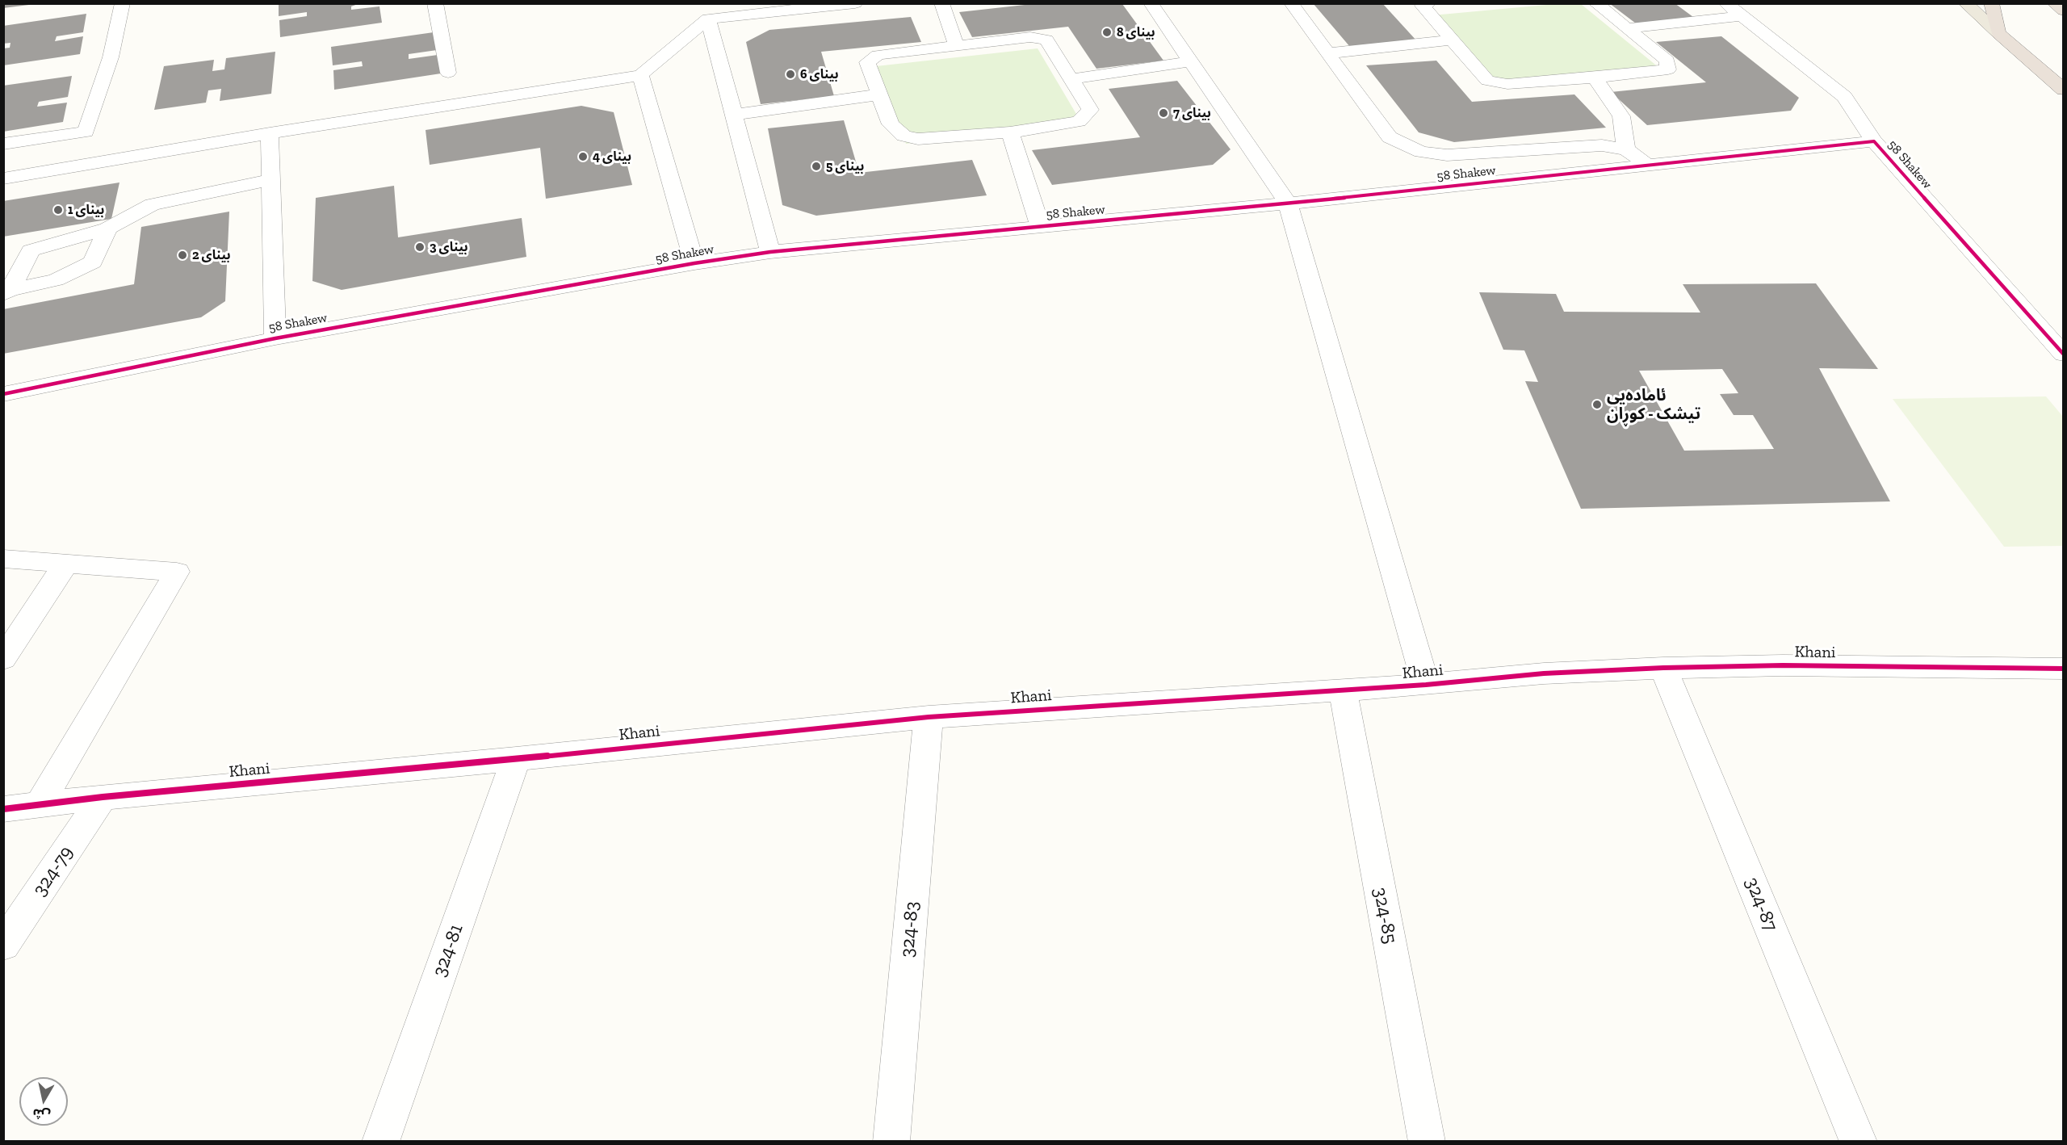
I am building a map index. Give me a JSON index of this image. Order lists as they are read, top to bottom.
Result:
{
  "streets": {
    "street": [
      "58 Shakew",
      "Khani",
      "324-79",
      "324-87",
      "324-85",
      "324-83",
      "324-81"
    ]
  },
  "crossings": [
    ["Khani", "324-79"],
    ["Khani", "324-87"],
    ["Khani", "324-85"],
    ["Khani", "324-83"],
    ["Khani", "324-81"]
  ],
  "places": [
    "بيناى 8",
    "بيناى 6",
    "بيناى 7",
    "بيناى 4",
    "بيناى 5",
    "بيناى 1",
    "بيناى 3",
    "بيناى 2",
    "ئامادەیی تیشک - کوڕان"
  ],
  "north": "bottom"
}
